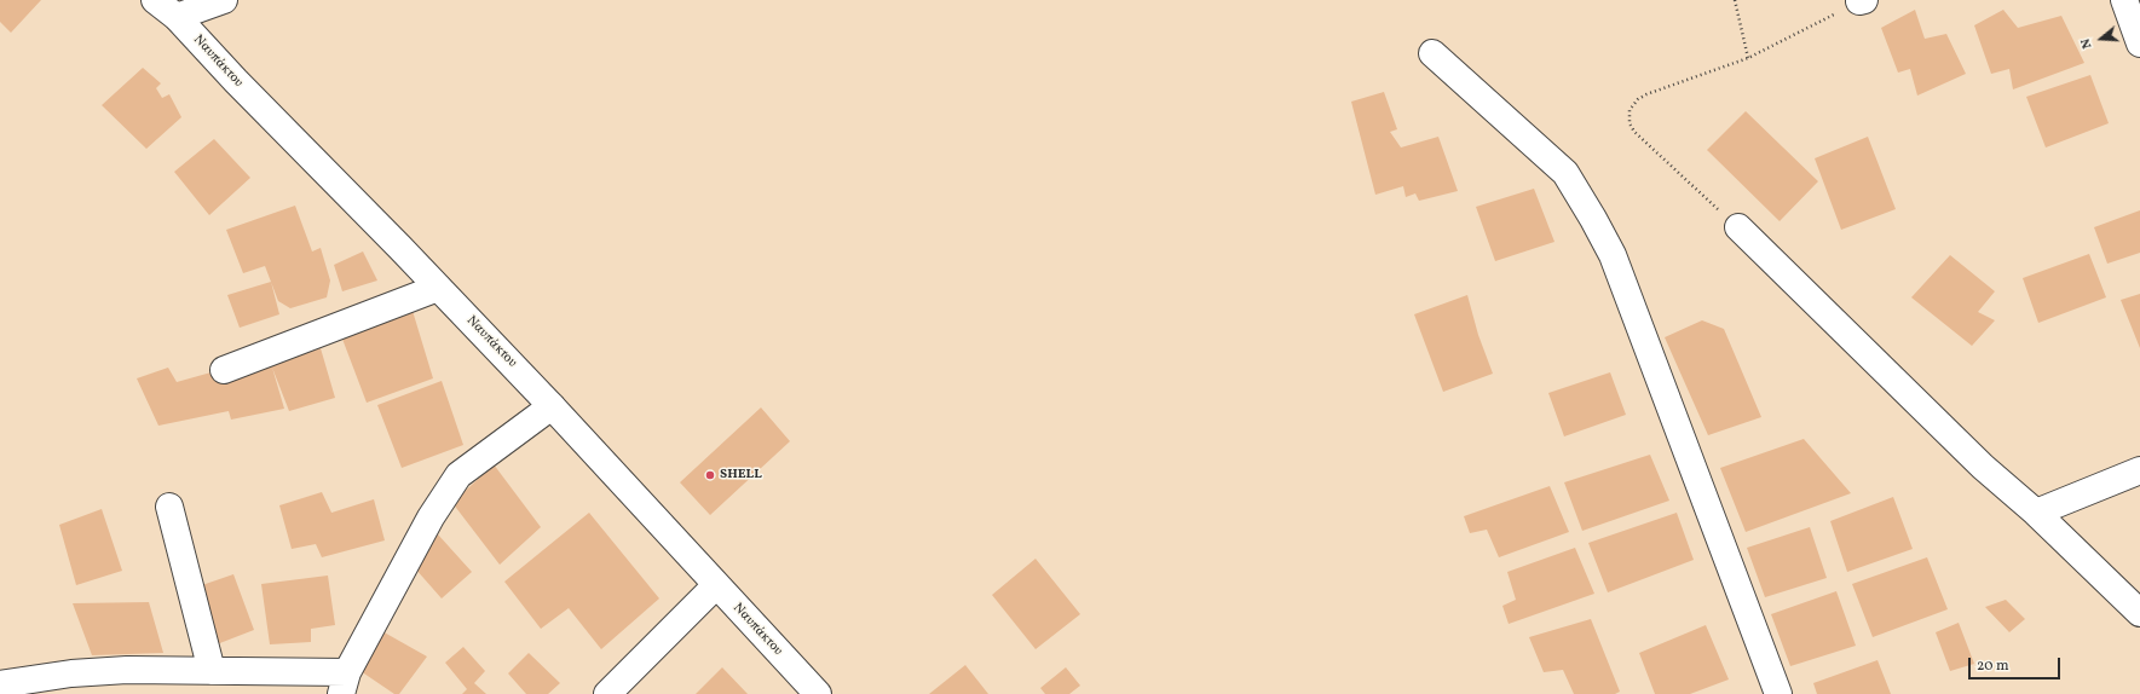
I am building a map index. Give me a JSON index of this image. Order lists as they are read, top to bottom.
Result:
{
  "streets": {
    "street": ["Ναυπάκτου"]
  },
  "places": ["SHELL"],
  "scale_bar": "20 m",
  "north": "left"
}
